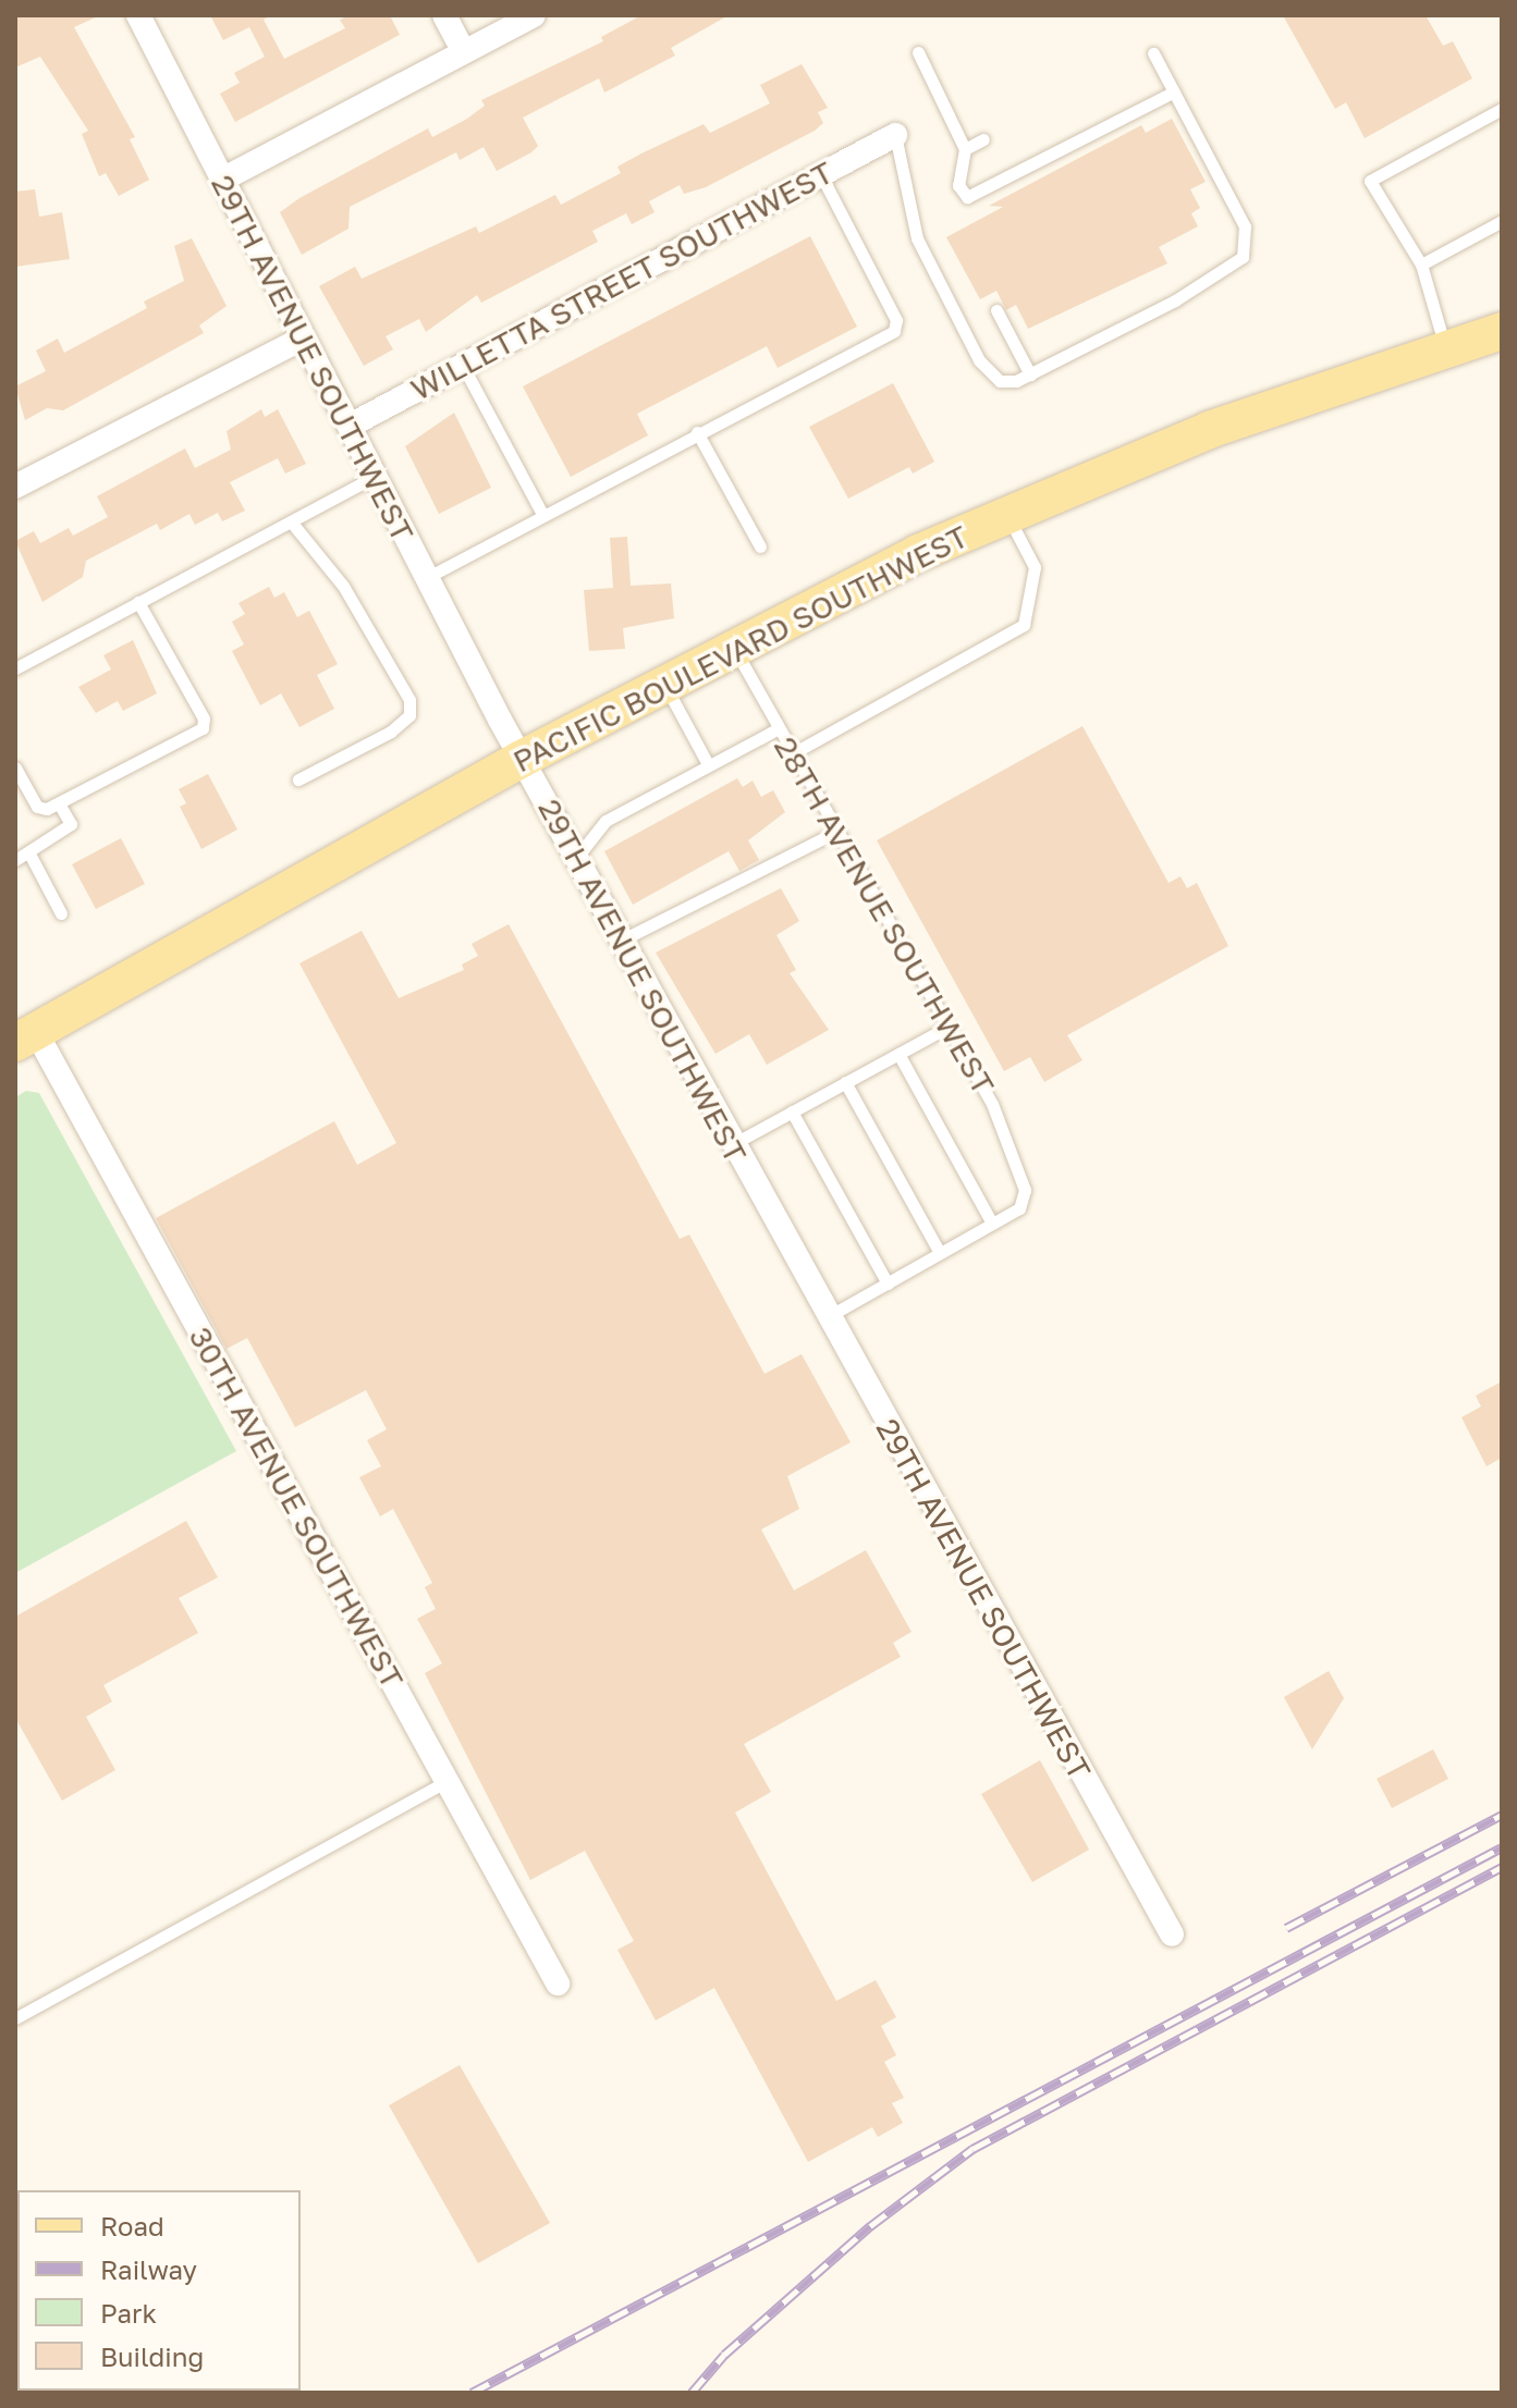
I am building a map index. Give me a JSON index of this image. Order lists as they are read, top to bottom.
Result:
{
  "streets": {
    "main road": ["PACIFIC BOULEVARD SOUTHWEST"],
    "street": ["WILLETTA STREET SOUTHWEST", "29TH AVENUE SOUTHWEST", "30TH AVENUE SOUTHWEST"],
    "lane": ["28TH AVENUE SOUTHWEST"]
  },
  "crossings": [
    ["WILLETTA STREET SOUTHWEST", "29TH AVENUE SOUTHWEST"],
    ["29TH AVENUE SOUTHWEST", "PACIFIC BOULEVARD SOUTHWEST"],
    ["PACIFIC BOULEVARD SOUTHWEST", "28TH AVENUE SOUTHWEST"],
    ["PACIFIC BOULEVARD SOUTHWEST", "30TH AVENUE SOUTHWEST"]
  ],
  "legend": [
    "Road",
    "Railway",
    "Park",
    "Building"
  ]
}
